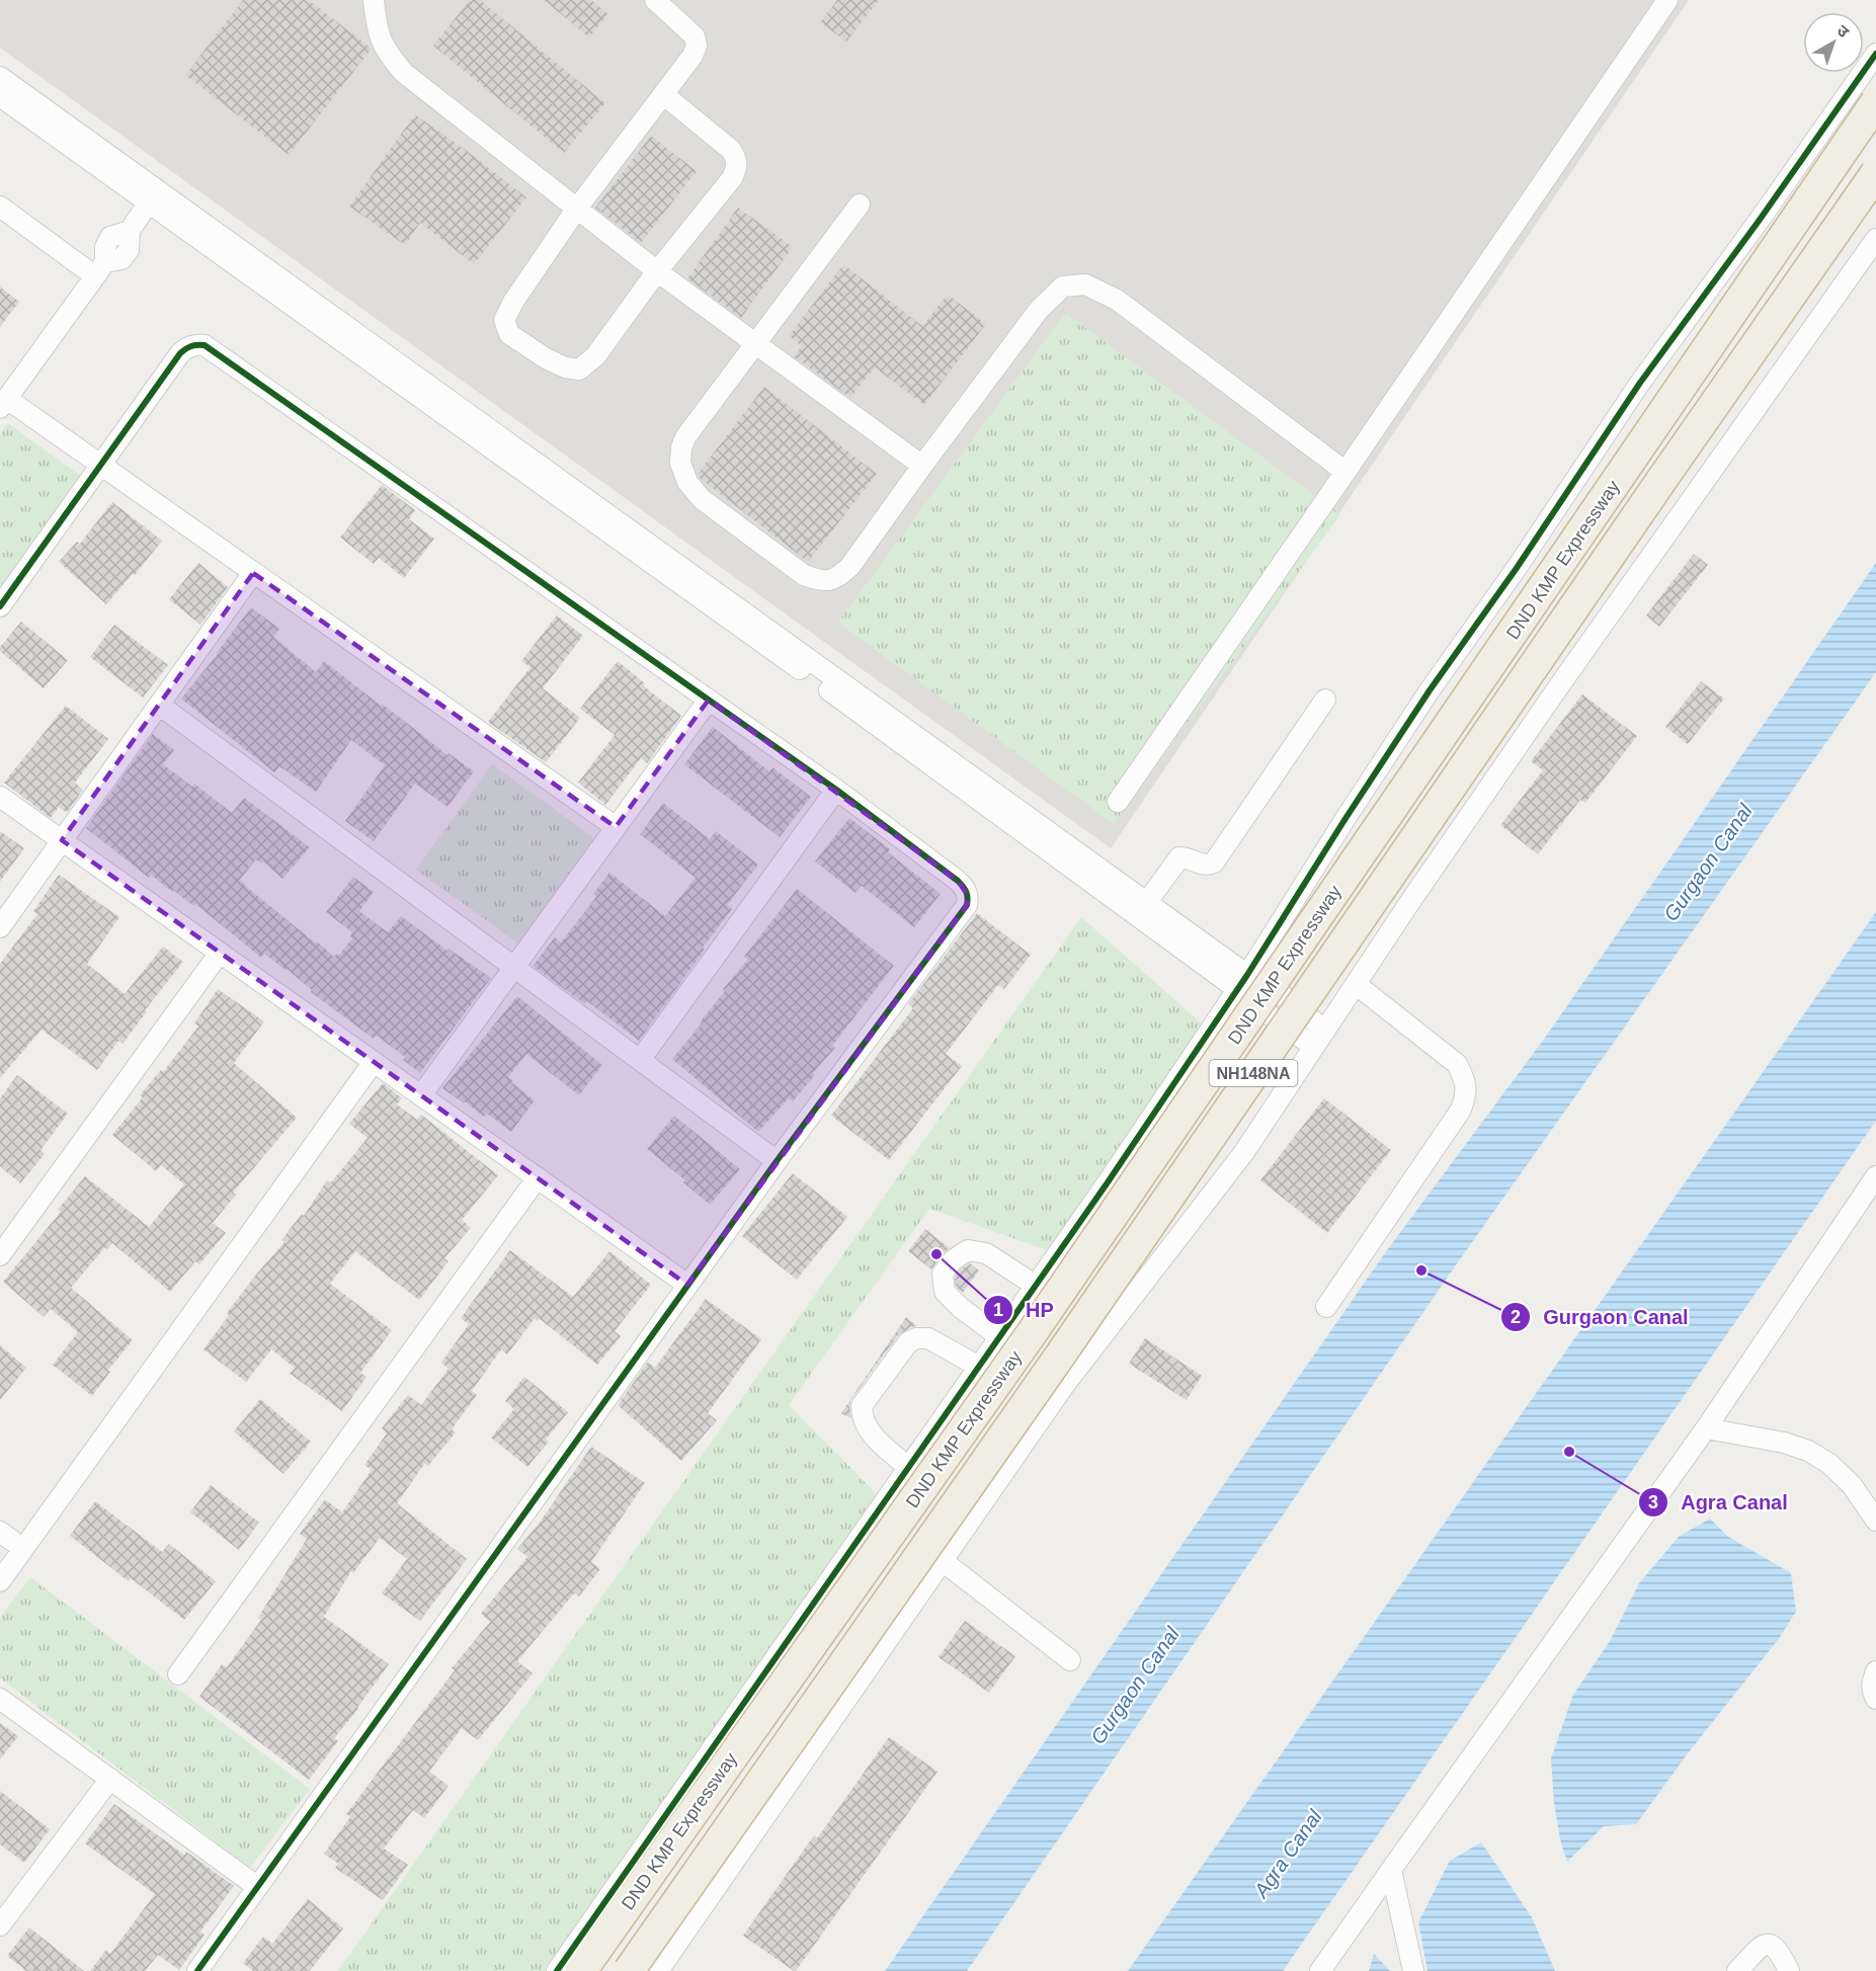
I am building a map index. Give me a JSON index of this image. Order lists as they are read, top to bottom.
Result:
{
  "streets": {
    "highway": ["DND KMP Expressway", "NH148NA"]
  },
  "water": ["Gurgaon Canal", "Agra Canal"],
  "places": ["HP", "Gurgaon Canal", "Agra Canal"],
  "north": "top right"
}
